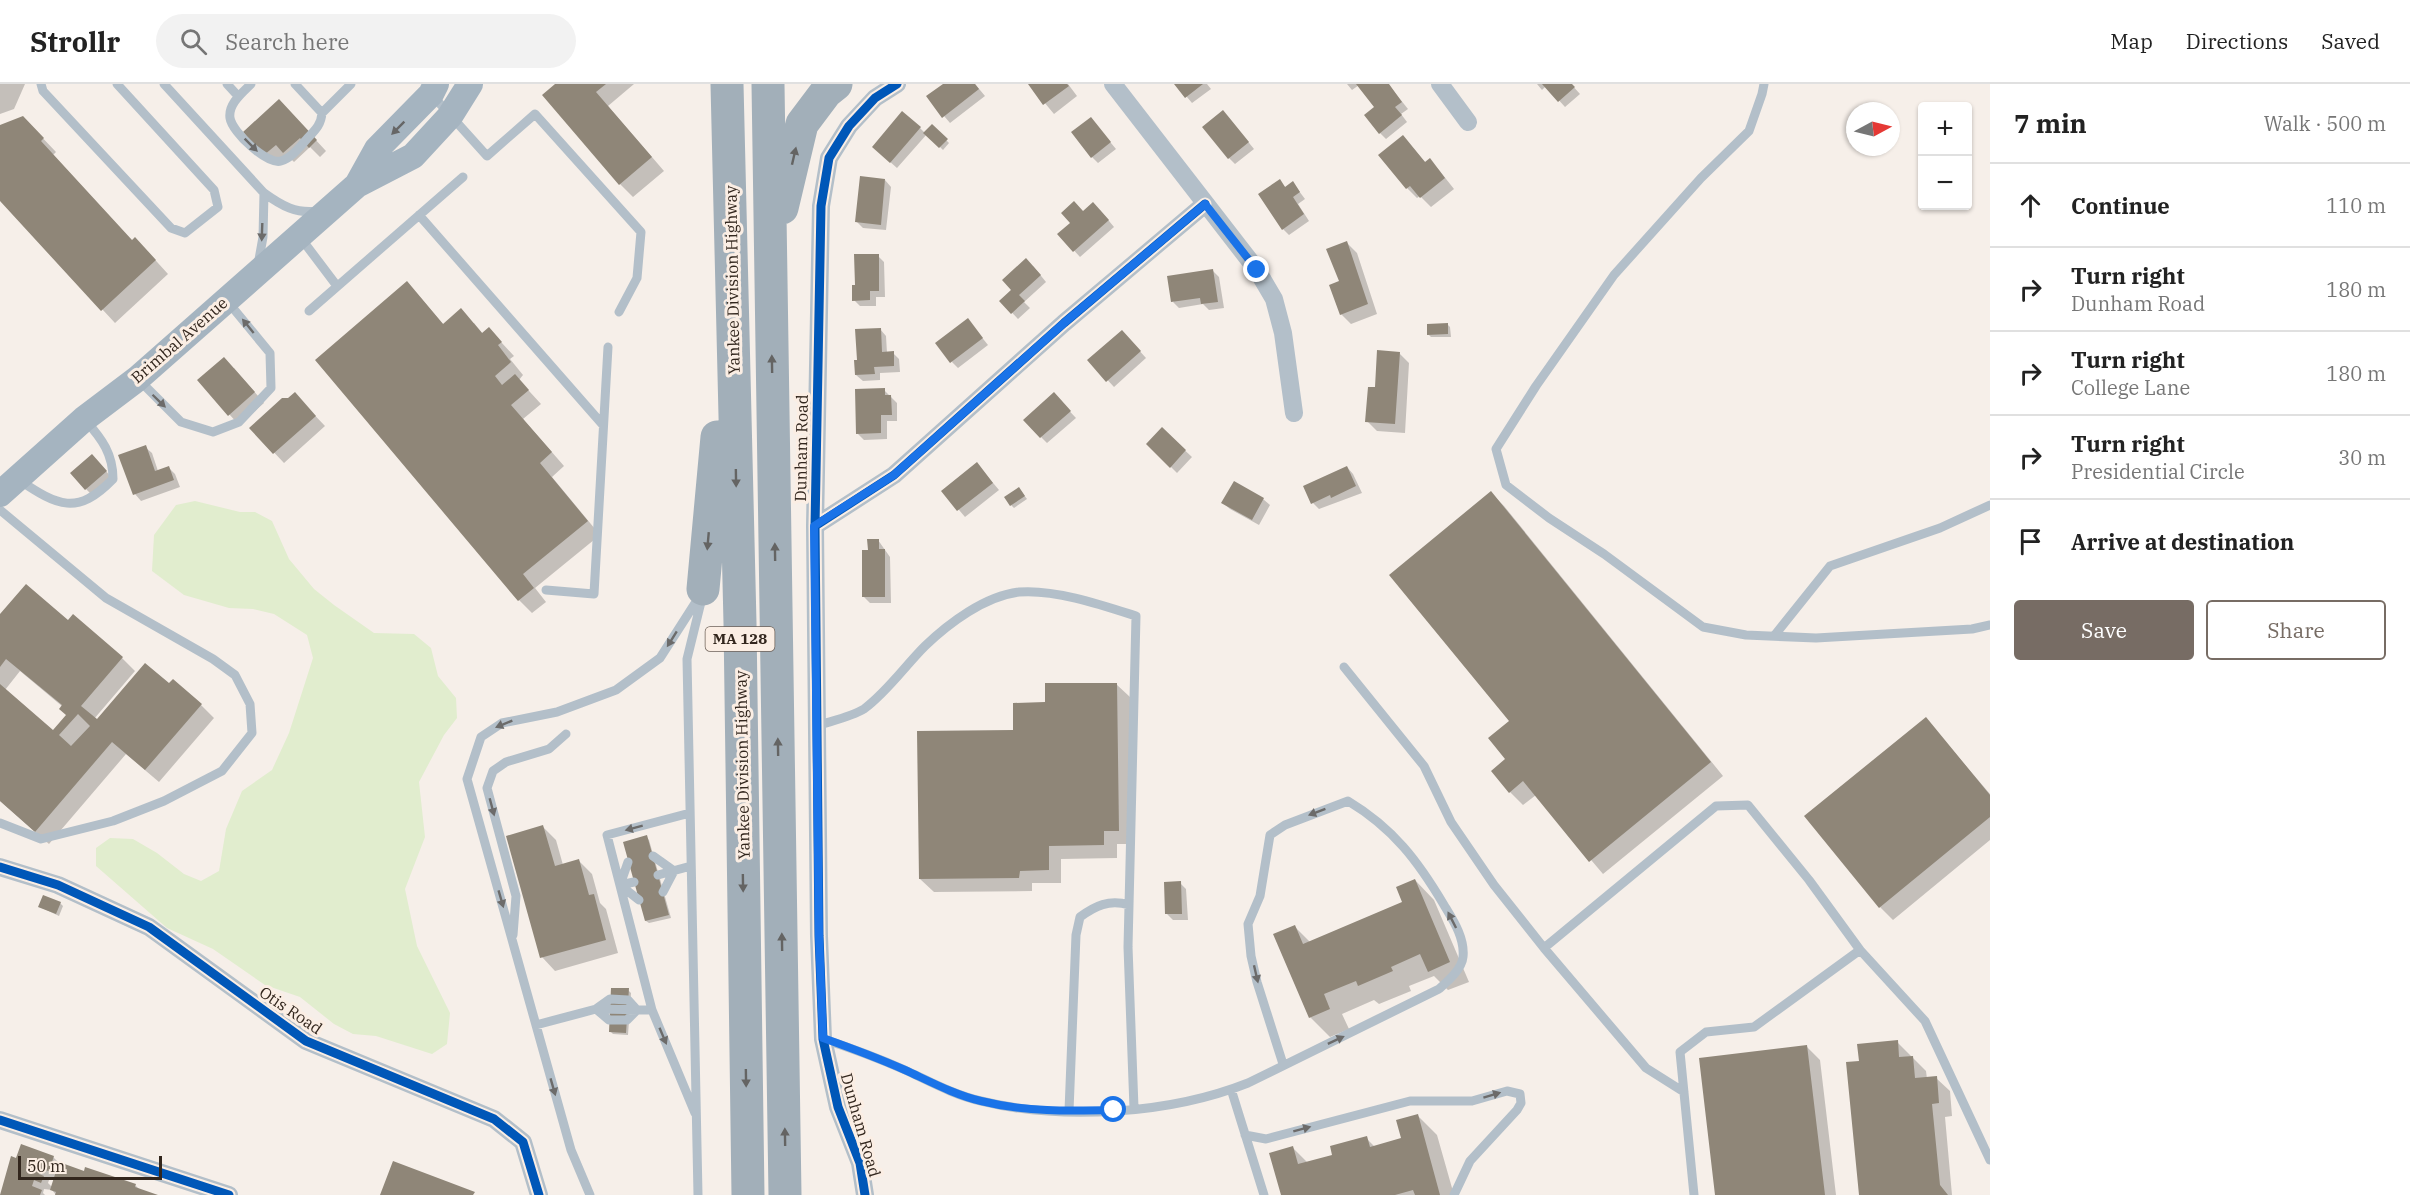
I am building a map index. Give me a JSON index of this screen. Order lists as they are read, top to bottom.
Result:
{
  "streets": {
    "highway": ["Yankee Division Highway", "MA 128"],
    "main road": ["Brimbal Avenue"],
    "street": ["Dunham Road", "Otis Road"]
  },
  "scale_bar": "50 m",
  "north": "right",
  "page": {
    "header": "Strollr",
    "search": "Search here",
    "nav": ["Map", "Directions", "Saved"],
    "heading": ["7 min", "Walk · 500 m"],
    "map_buttons": ["+", "−"],
    "list": [
      ["Continue", "110 m"],
      ["Turn right", "Dunham Road", "180 m"],
      ["Turn right", "College Lane", "180 m"],
      ["Turn right", "Presidential Circle", "30 m"],
      "Arrive at destination"
    ],
    "buttons": ["Save", "Share"],
    "scale": "50 m"
  }
}
